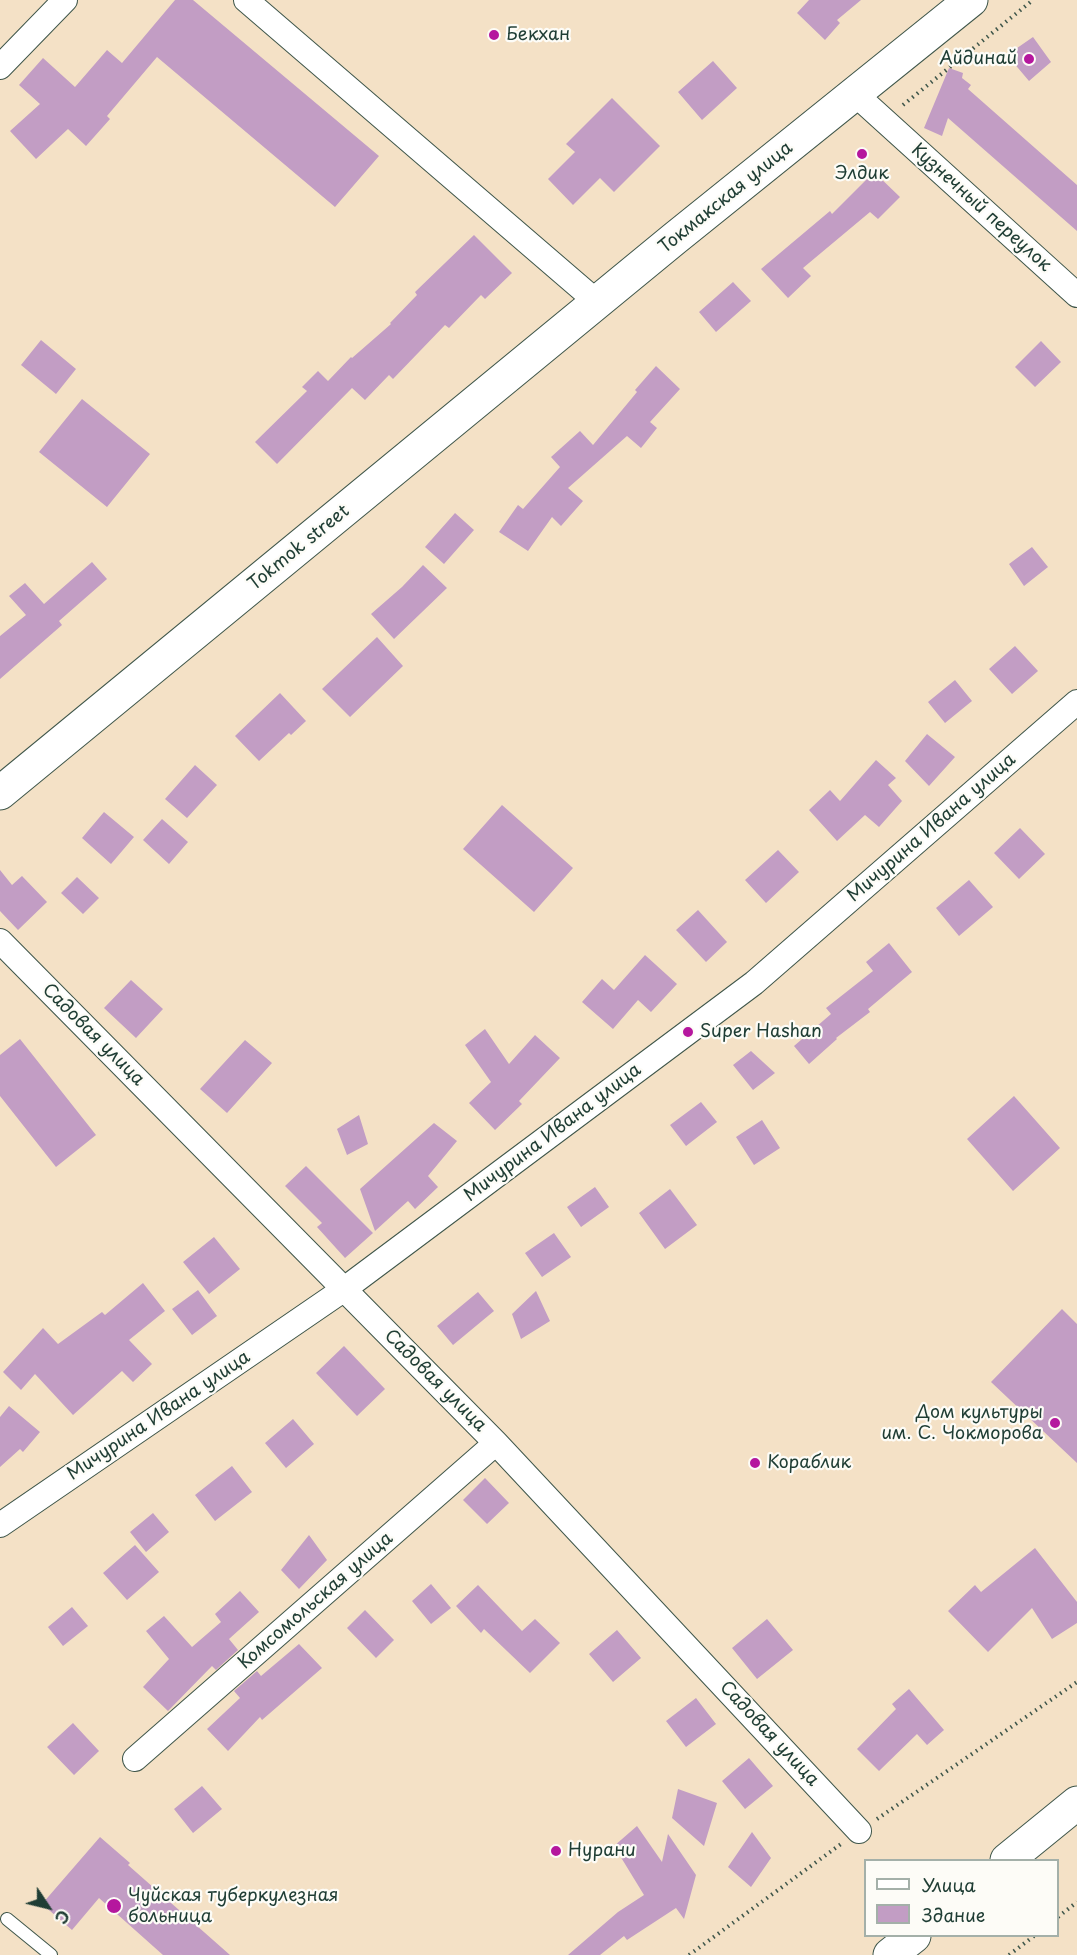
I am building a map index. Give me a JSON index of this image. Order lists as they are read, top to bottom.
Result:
{
  "streets": {
    "main road": ["Токмакская улица", "Tokmok street"],
    "street": [
      "Кузнечный переулок",
      "Мичурина Ивана улица",
      "Садовая улица",
      "Комсомольская улица"
    ]
  },
  "crossings": [
    ["Токмакская улица", "Кузнечный переулок"],
    ["Токмакская улица", "Tokmok street"],
    ["Мичурина Ивана улица", "Садовая улица"],
    ["Садовая улица", "Комсомольская улица"]
  ],
  "places": [
    "Бекхан",
    "Айдинай",
    "Элдик",
    "Super Hashan",
    "Дом культуры им. С. Чокморова",
    "Кораблик",
    "Нурани",
    "Чуйская туберкулезная больница"
  ],
  "legend": ["Улица", "Здание"],
  "north": "bottom right"
}
